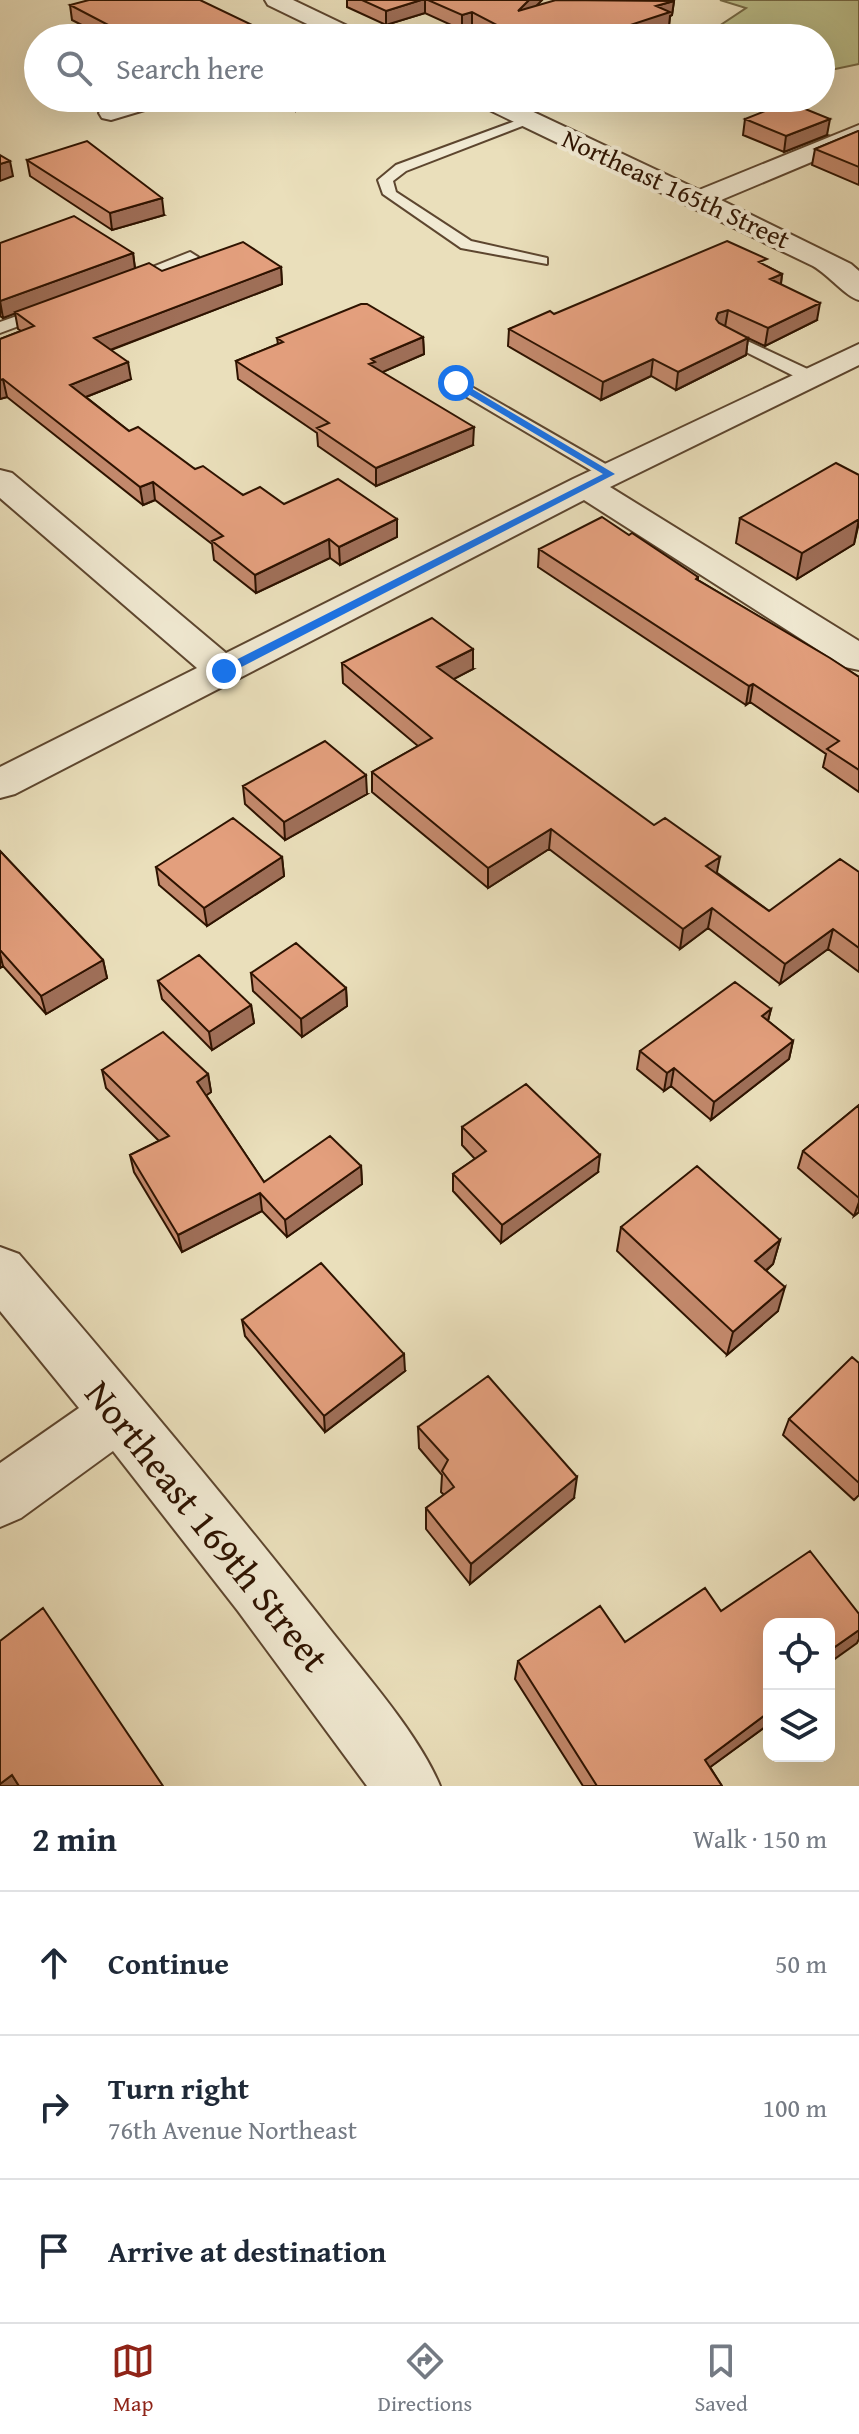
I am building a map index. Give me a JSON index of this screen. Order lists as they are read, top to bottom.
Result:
{
  "streets": {
    "street": ["Northeast 165th Street", "Northeast 169th Street"]
  },
  "page": {
    "search": "Search here",
    "heading": ["2 min", "Walk · 150 m"],
    "list": [
      ["Continue", "50 m"],
      ["Turn right", "76th Avenue Northeast", "100 m"],
      "Arrive at destination"
    ],
    "nav": ["Map", "Directions", "Saved"]
  }
}
